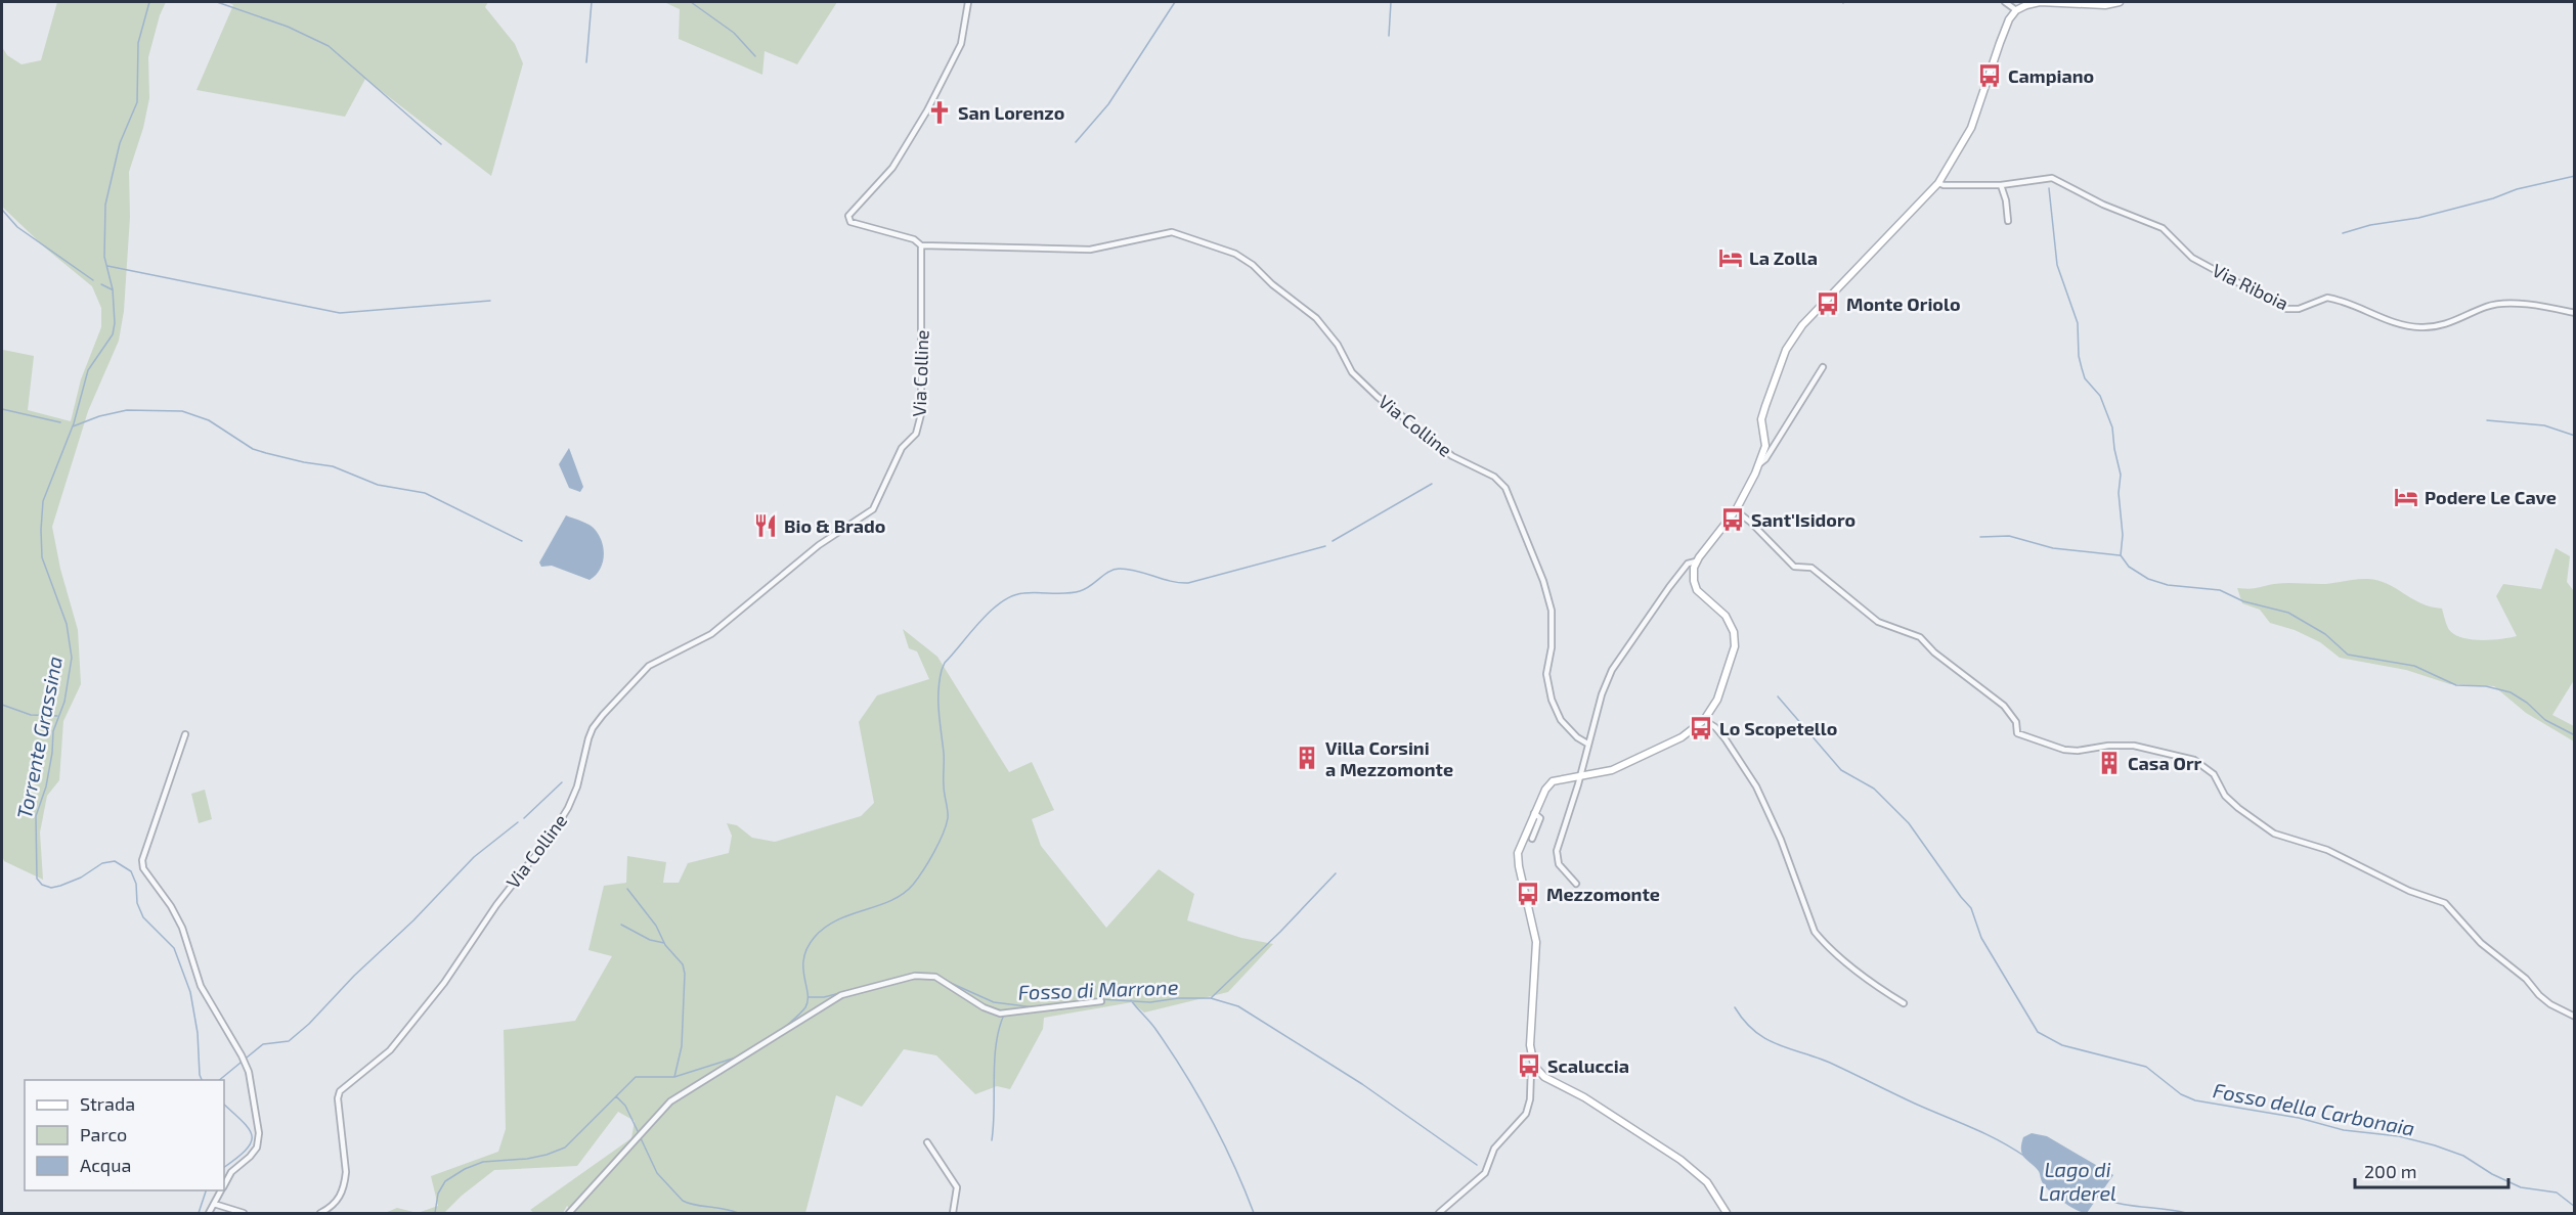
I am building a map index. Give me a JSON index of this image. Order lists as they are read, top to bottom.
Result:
{
  "streets": {
    "street": ["Via Riboia", "Via Colline"]
  },
  "water": [
    "Torrente Grassina",
    "Fosso di Marrone",
    "Fosso della Carbonaia",
    "Lago di Larderel"
  ],
  "places": {
    "bus stop": [
      "Campiano",
      "Monte Oriolo",
      "Sant'Isidoro",
      "Lo Scopetello",
      "Mezzomonte",
      "Scaluccia"
    ],
    "church": ["San Lorenzo"],
    "hotel": ["La Zolla", "Podere Le Cave"],
    "restaurant": ["Bio & Brado"],
    "building": ["Villa Corsini a Mezzomonte", "Casa Orr"]
  },
  "legend": ["Strada", "Parco", "Acqua"],
  "scale_bar": "200 m"
}
